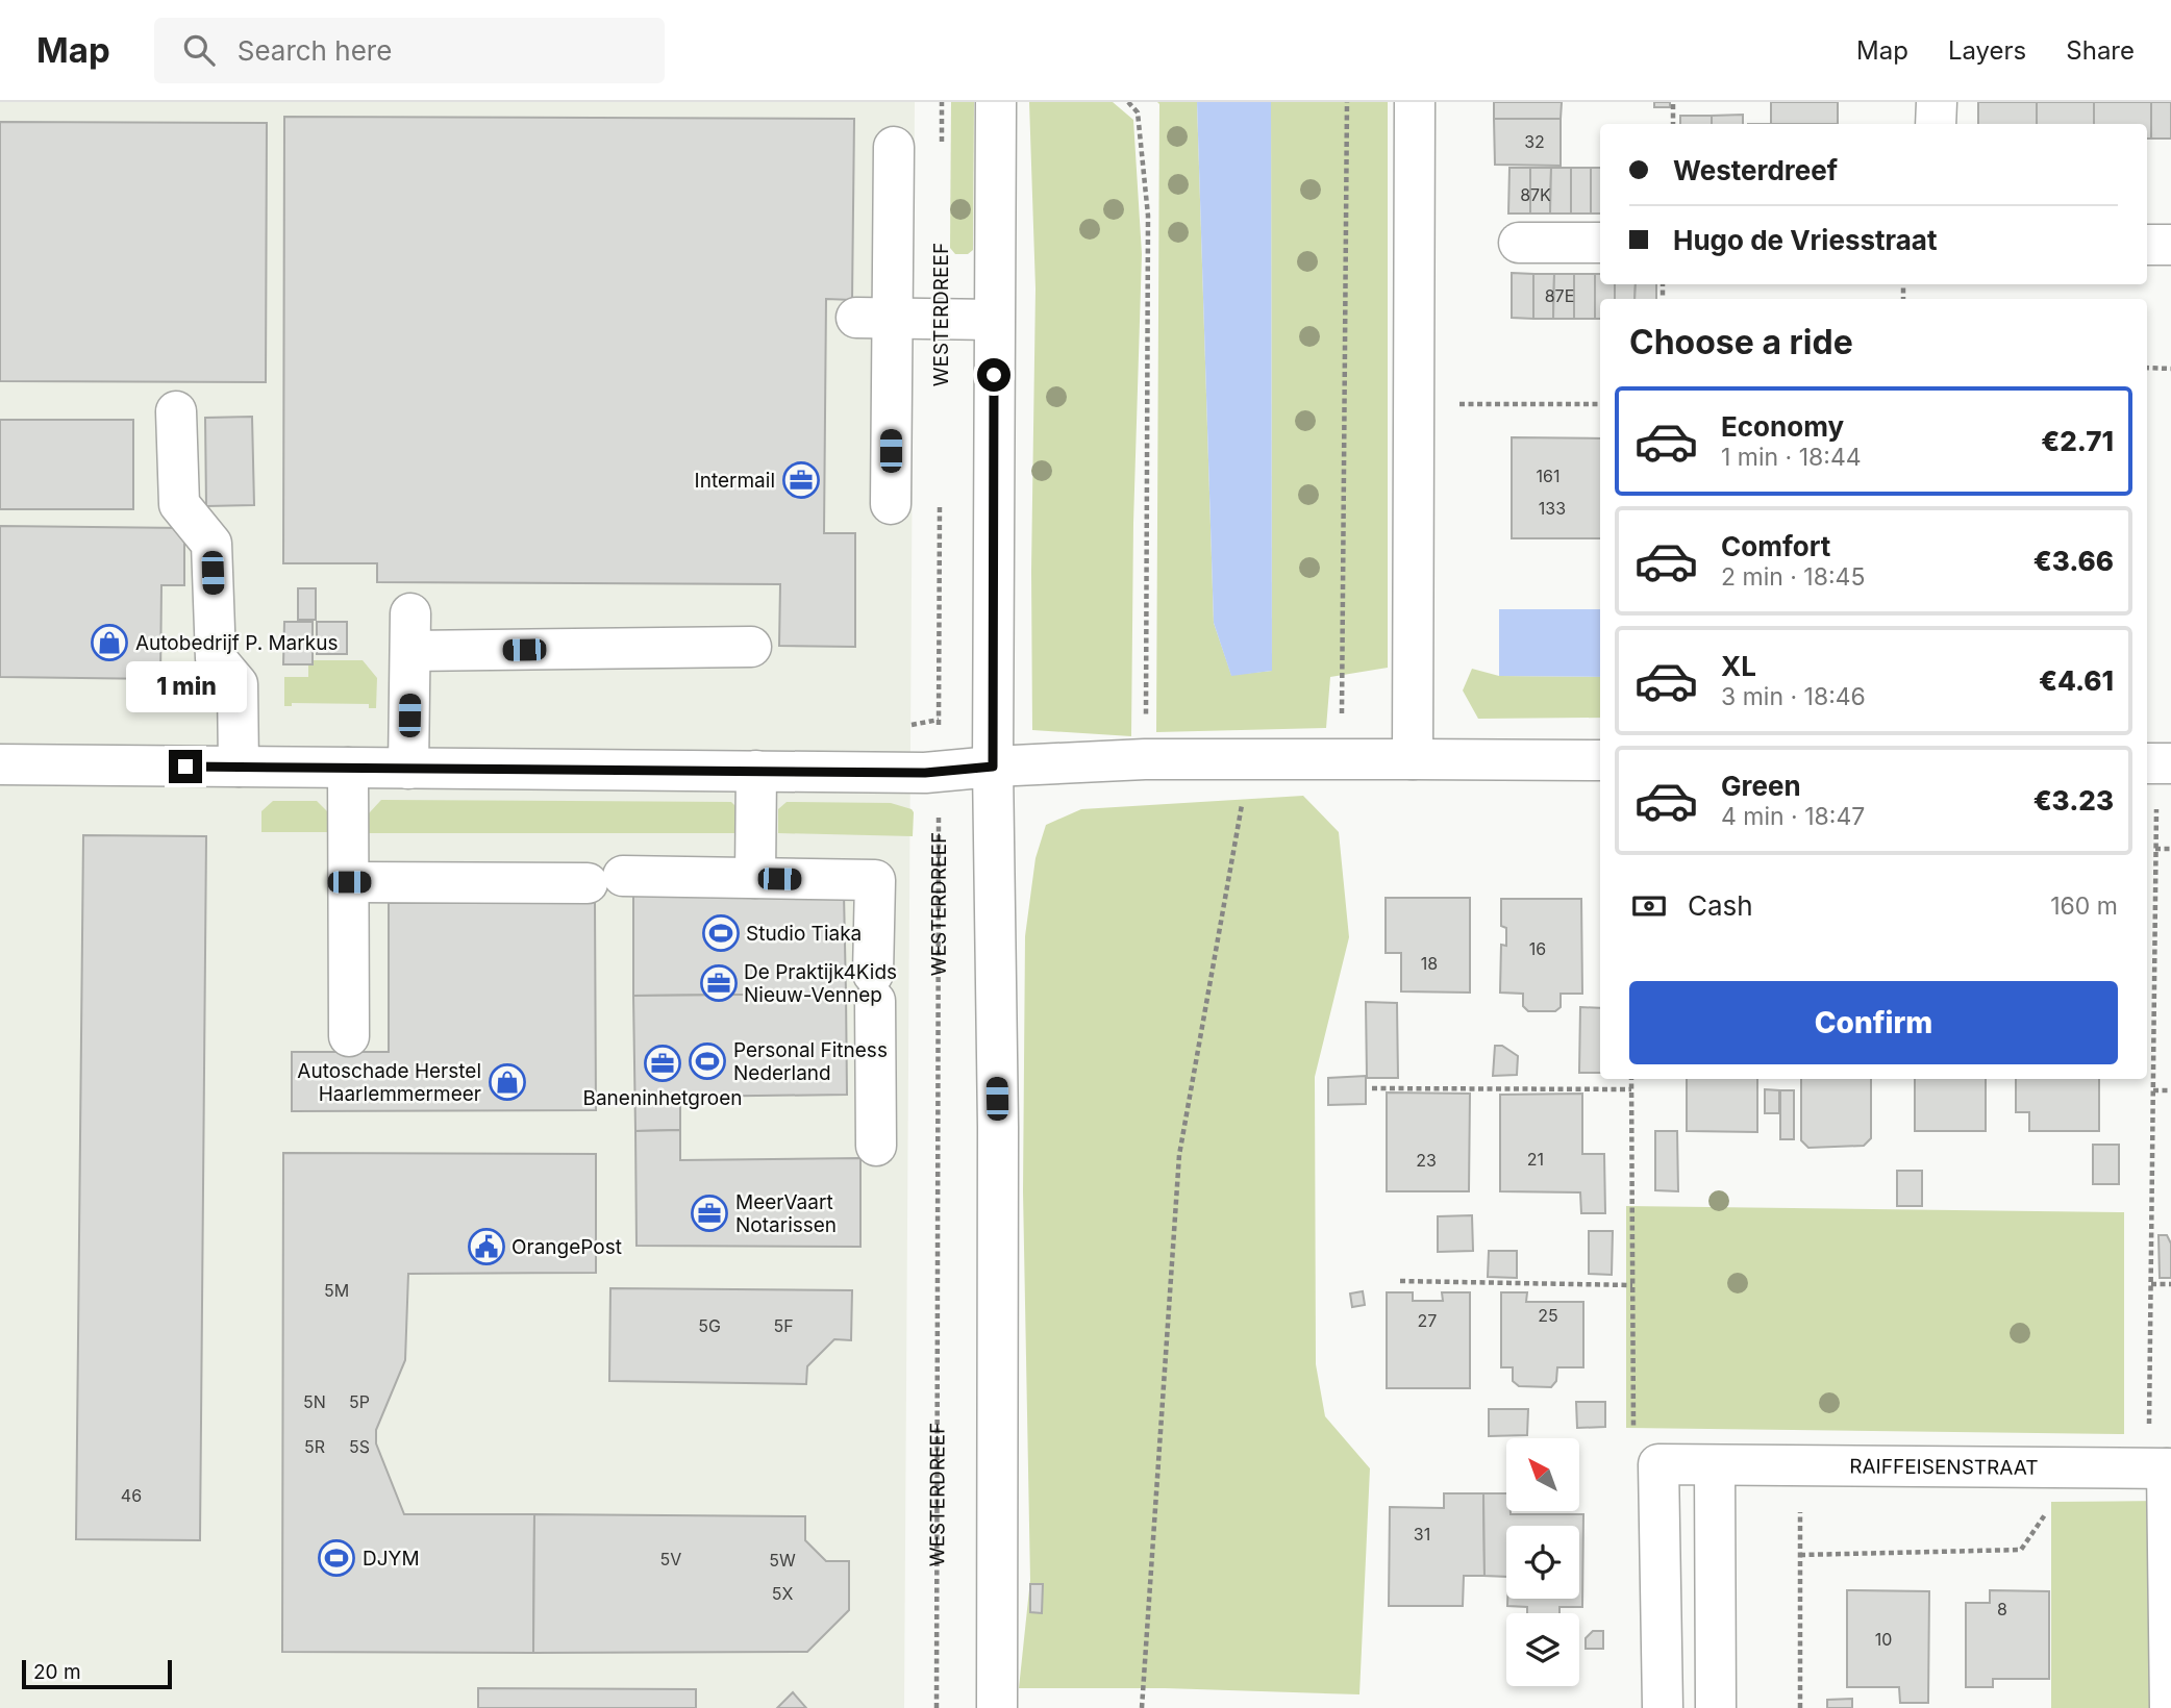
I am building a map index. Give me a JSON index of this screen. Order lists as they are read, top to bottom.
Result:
{
  "streets": {
    "street": ["RAIFFEISENSTRAAT"],
    "path": ["WESTERDREEF"]
  },
  "places": {
    "office": [
      "Intermail",
      "De Praktijk4Kids Nieuw-Vennep",
      "Baneninhetgroen",
      "MeerVaart Notarissen"
    ],
    "shop": ["Autobedrijf P. Markus", "Autoschade Herstel Haarlemmermeer"],
    "sports": ["Studio Tiaka", "Personal Fitness Nederland", "DJYM"],
    "public building": ["OrangePost"]
  },
  "house_numbers": [
    "32",
    "87K",
    "87E",
    "161",
    "133",
    "16",
    "18",
    "21",
    "23",
    "5M",
    "25",
    "27",
    "5G",
    "5F",
    "5N",
    "5P",
    "5R",
    "5S",
    "46",
    "31",
    "5V",
    "5W",
    "5X",
    "8",
    "10"
  ],
  "scale_bar": "20 m",
  "north": "top left",
  "page": {
    "header": "Map",
    "search": "Search here",
    "nav": ["Map", "Layers", "Share"],
    "banner": ["Westerdreef", "Hugo de Vriesstraat"],
    "heading": "Choose a ride",
    "list": [
      {
        "name": "Economy",
        "note": "1 min · 18:44",
        "value": "€2.71"
      },
      {
        "name": "Comfort",
        "note": "2 min · 18:45",
        "value": "€3.66"
      },
      {
        "name": "XL",
        "note": "3 min · 18:46",
        "value": "€4.61"
      },
      {
        "name": "Green",
        "note": "4 min · 18:47",
        "value": "€3.23"
      }
    ],
    "bubble": "1 min",
    "pay": ["Cash", "160 m"],
    "buttons": "Confirm",
    "scale": "20 m"
  }
}
